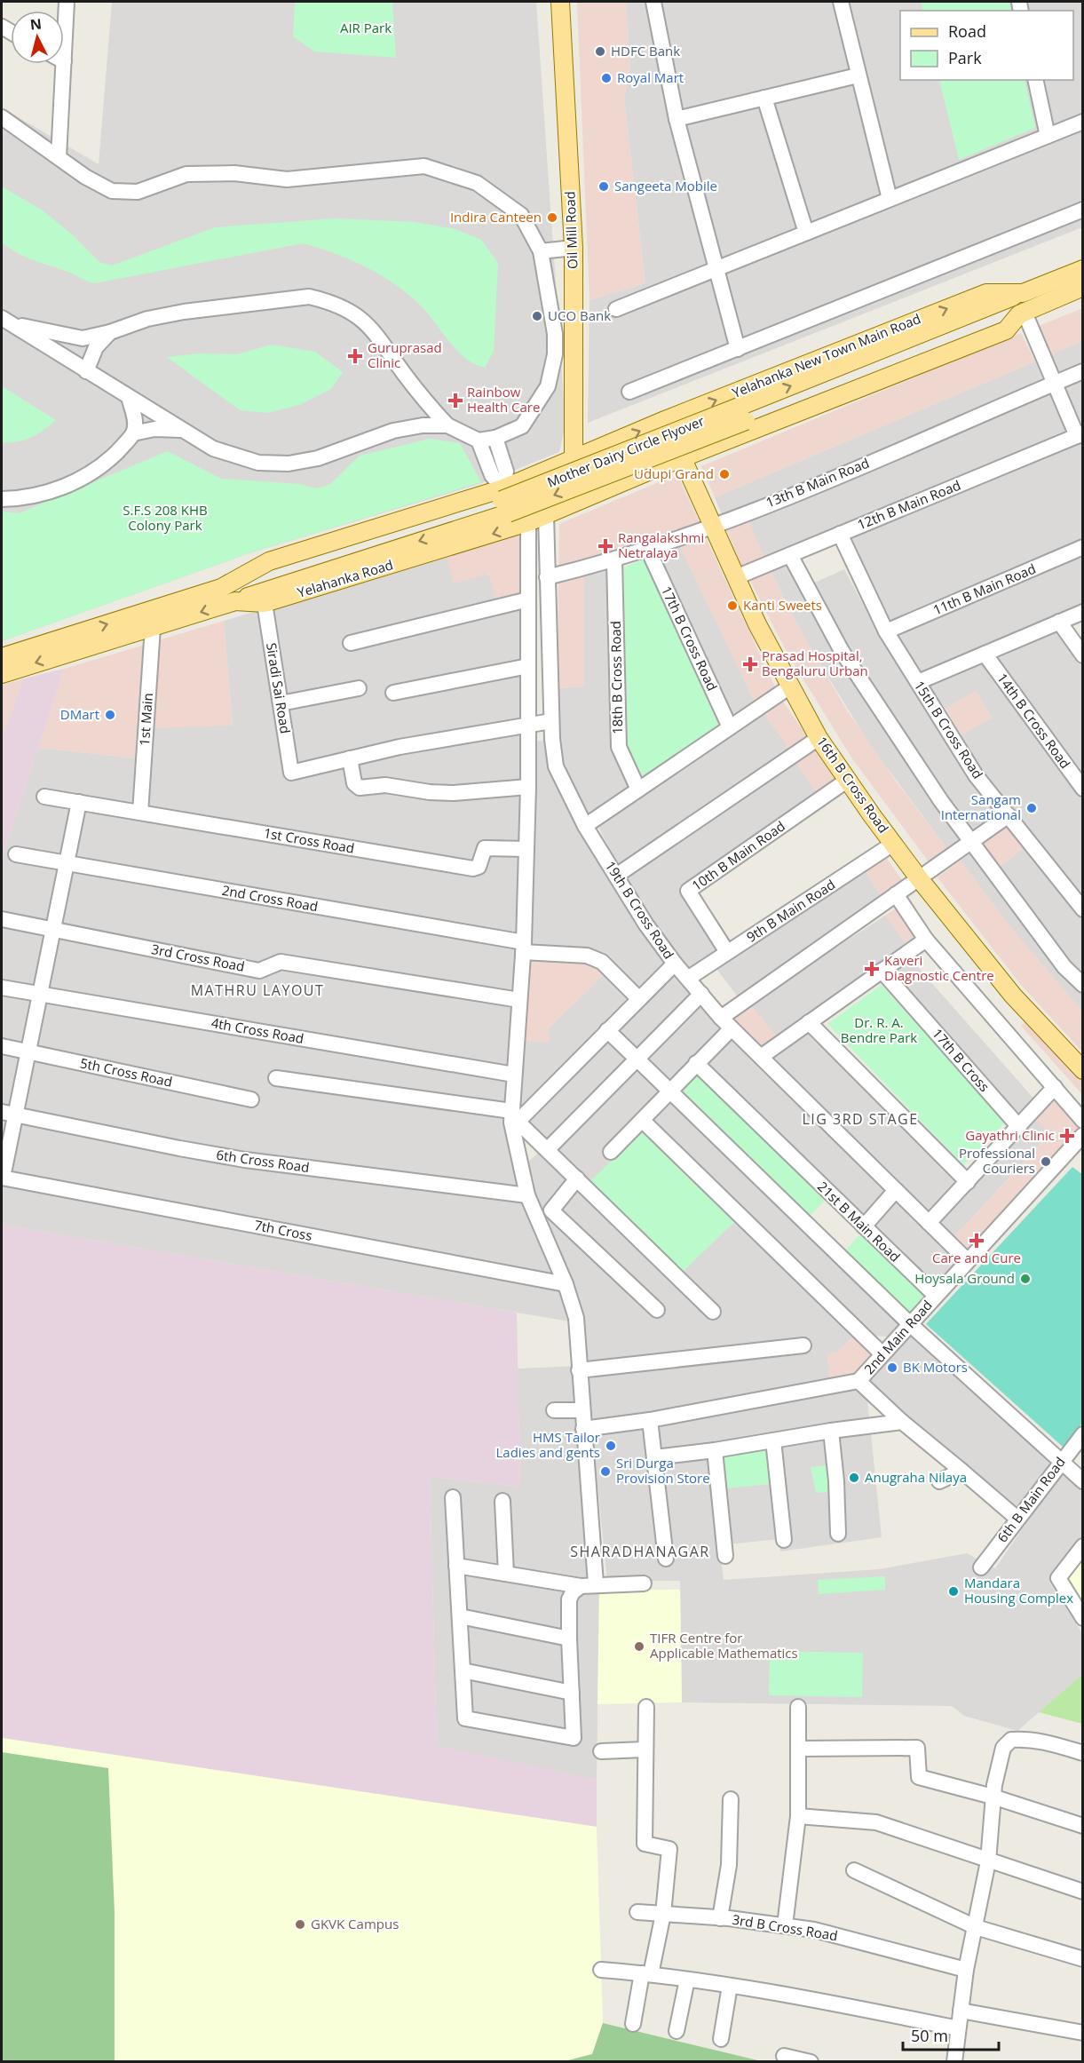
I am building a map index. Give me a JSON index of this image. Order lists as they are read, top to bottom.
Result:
{
  "streets": {
    "main road": [
      "Oil Mill Road",
      "Yelahanka New Town Main Road",
      "Mother Dairy Circle Flyover",
      "Yelahanka Road",
      "16th B Cross Road"
    ],
    "street": [
      "13th B Main Road",
      "12th B Main Road",
      "11th B Main Road",
      "17th B Cross Road",
      "18th B Cross Road",
      "Siradi Sai Road",
      "1st Main",
      "14th B Cross Road",
      "15th B Cross Road",
      "1st Cross Road",
      "10th B Main Road",
      "2nd Cross Road",
      "19th B Cross Road",
      "9th B Main Road",
      "3rd Cross Road",
      "4th Cross Road",
      "17th B Cross",
      "5th Cross Road",
      "6th Cross Road",
      "21st B Main Road",
      "7th Cross",
      "2nd Main Road",
      "6th B Main Road",
      "3rd B Cross Road"
    ]
  },
  "crossings": [
    ["Oil Mill Road", "Yelahanka New Town Main Road"],
    ["Oil Mill Road", "Yelahanka Road"],
    ["Yelahanka New Town Main Road", "Mother Dairy Circle Flyover"],
    ["Yelahanka New Town Main Road", "16th B Cross Road"],
    ["Mother Dairy Circle Flyover", "Yelahanka Road"],
    ["13th B Main Road", "17th B Cross Road"],
    ["13th B Main Road", "18th B Cross Road"],
    ["13th B Main Road", "16th B Cross Road"],
    ["13th B Main Road", "19th B Cross Road"],
    ["12th B Main Road", "15th B Cross Road"],
    ["12th B Main Road", "16th B Cross Road"],
    ["Yelahanka Road", "Siradi Sai Road"],
    ["Yelahanka Road", "1st Main"],
    ["Yelahanka Road", "16th B Cross Road"],
    ["Yelahanka Road", "19th B Cross Road"],
    ["11th B Main Road", "15th B Cross Road"],
    ["1st Main", "1st Cross Road"],
    ["16th B Cross Road", "10th B Main Road"],
    ["16th B Cross Road", "9th B Main Road"],
    ["10th B Main Road", "9th B Main Road"],
    ["19th B Cross Road", "9th B Main Road"],
    ["19th B Cross Road", "2nd Main Road"],
    ["21st B Main Road", "2nd Main Road"]
  ],
  "one_way": ["Yelahanka Road"],
  "districts": ["MATHRU LAYOUT", "LIG 3RD STAGE", "SHARADHANAGAR"],
  "parks": ["AIR Park", "S.F.S 208 KHB Colony Park", "Dr. R. A. Bendre Park"],
  "places": {
    "other": [
      "HDFC Bank",
      "Royal Mart",
      "Sangeeta Mobile",
      "Indira Canteen",
      "UCO Bank",
      "Udupi Grand",
      "Kanti Sweets",
      "DMart",
      "Sangam International",
      "Professional Couriers",
      "Hoysala Ground",
      "BK Motors",
      "HMS Tailor Ladies and gents",
      "Sri Durga Provision Store",
      "Anugraha Nilaya",
      "Mandara Housing Complex",
      "TIFR Centre for Applicable Mathematics",
      "GKVK Campus"
    ],
    "health": [
      "Guruprasad Clinic",
      "Rainbow Health Care",
      "Rangalakshmi Netralaya",
      "Prasad Hospital, Bengaluru Urban",
      "Kaveri Diagnostic Centre",
      "Gayathri Clinic",
      "Care and Cure"
    ]
  },
  "legend": ["Road", "Park"],
  "scale_bar": "50 m",
  "north": "top"
}
